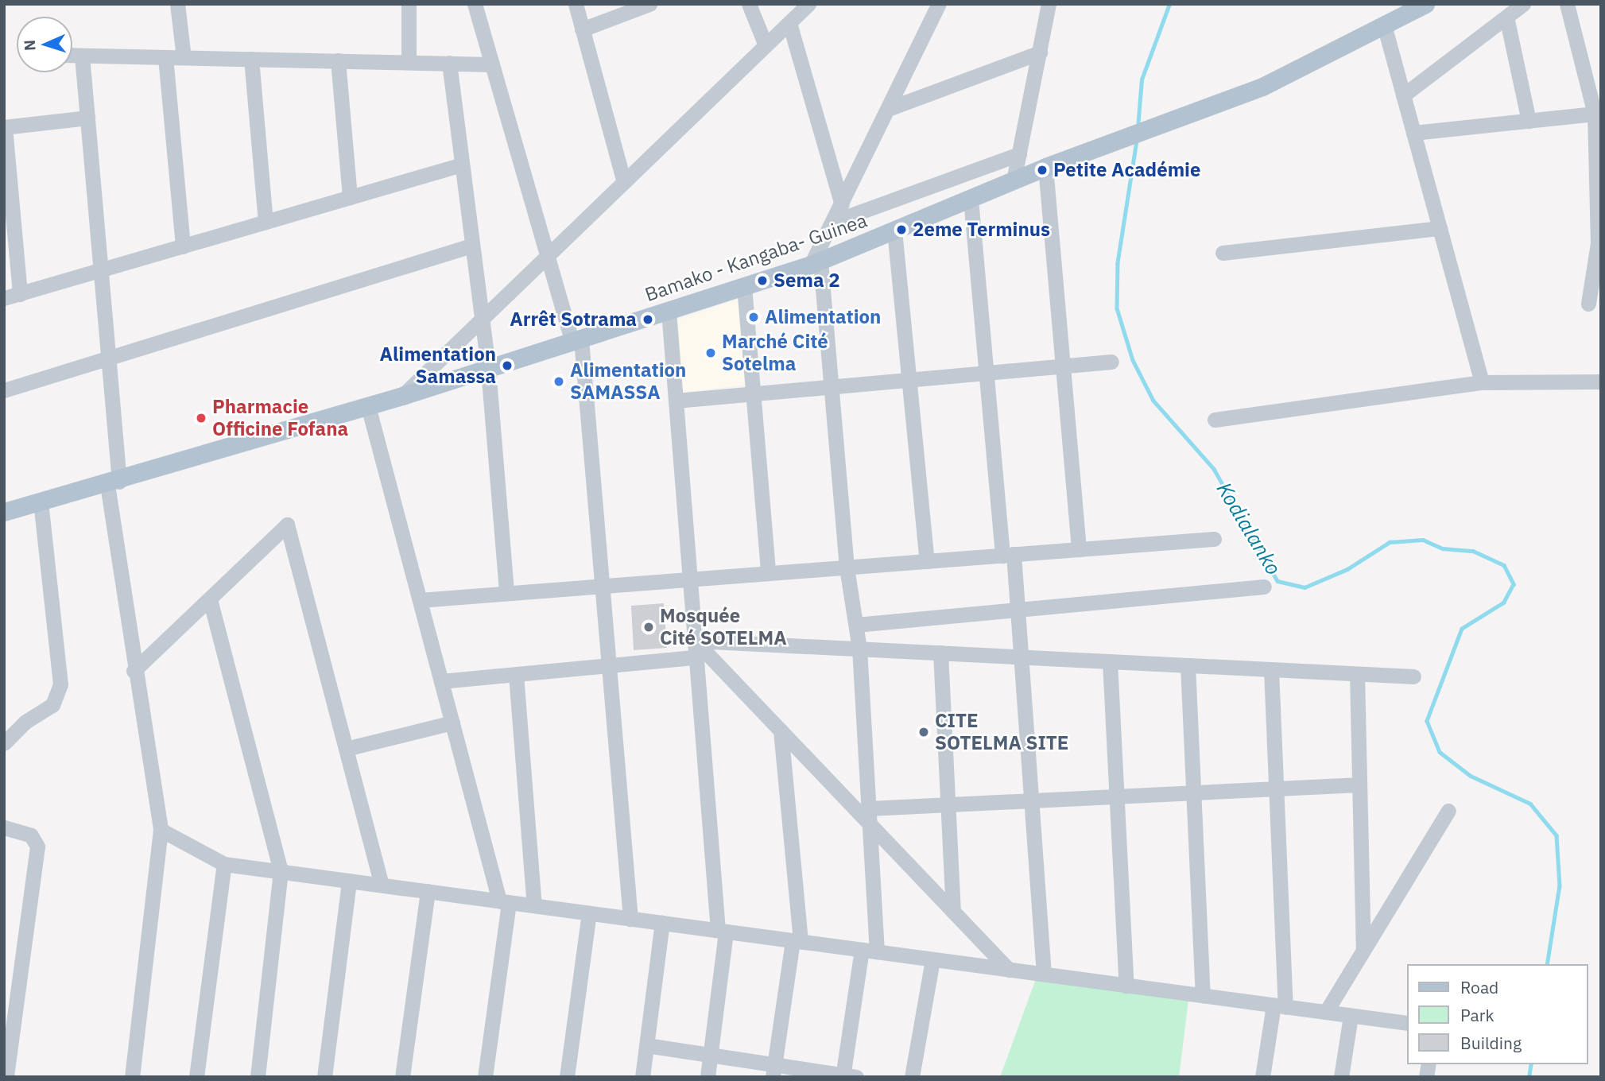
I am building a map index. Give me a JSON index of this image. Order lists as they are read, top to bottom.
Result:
{
  "streets": {
    "main road": ["Bamako - Kangaba- Guinea"]
  },
  "water": ["Kodialanko"],
  "places": [
    "Petite Académie",
    "2eme Terminus",
    "Sema 2",
    "Alimentation",
    "Arrêt Sotrama",
    "Marché Cité Sotelma",
    "Alimentation Samassa",
    "Alimentation SAMASSA",
    "Pharmacie Officine Fofana",
    "Mosquée Cité SOTELMA",
    "CITE SOTELMA SITE"
  ],
  "legend": ["Road", "Park", "Building"],
  "north": "left"
}
